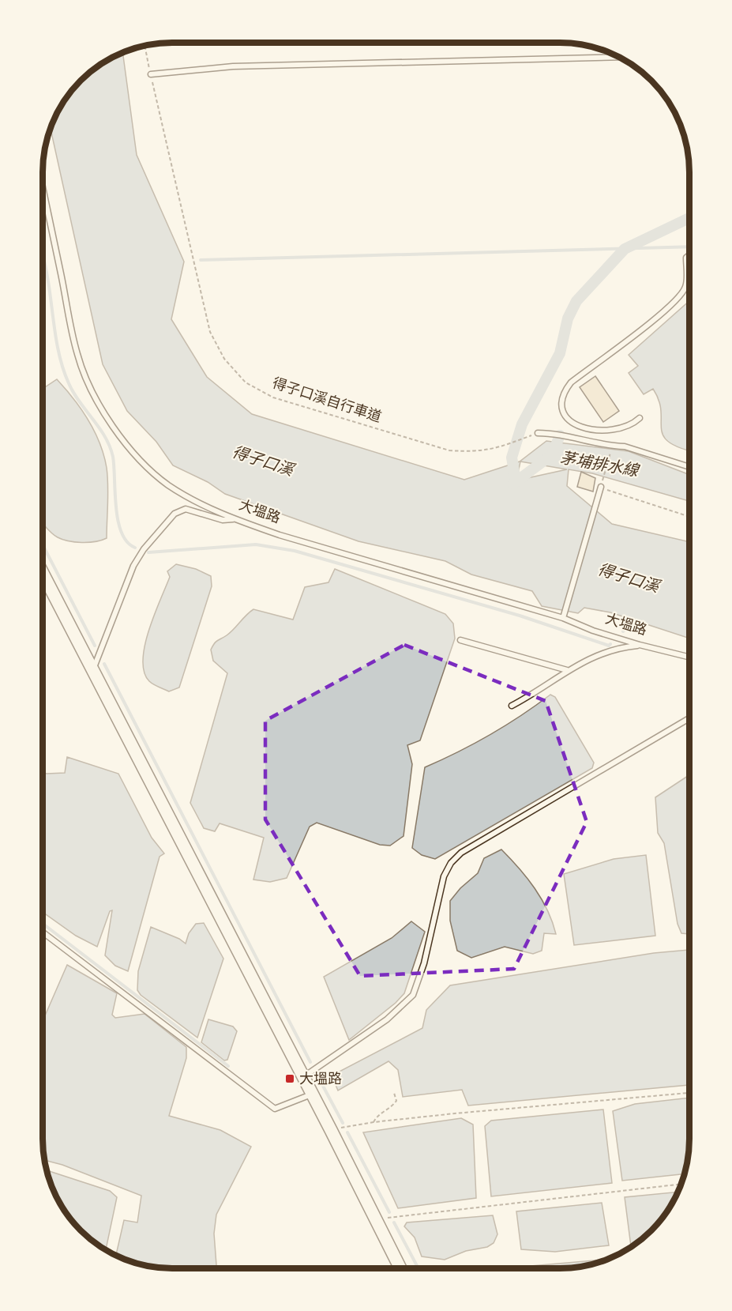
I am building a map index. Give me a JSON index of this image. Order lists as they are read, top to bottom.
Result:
{
  "streets": {
    "lane": ["大塭路"],
    "path": ["得子口溪自行車道"]
  },
  "water": ["得子口溪", "茅埔排水線"],
  "places": {
    "transit": ["大塭路"]
  }
}
